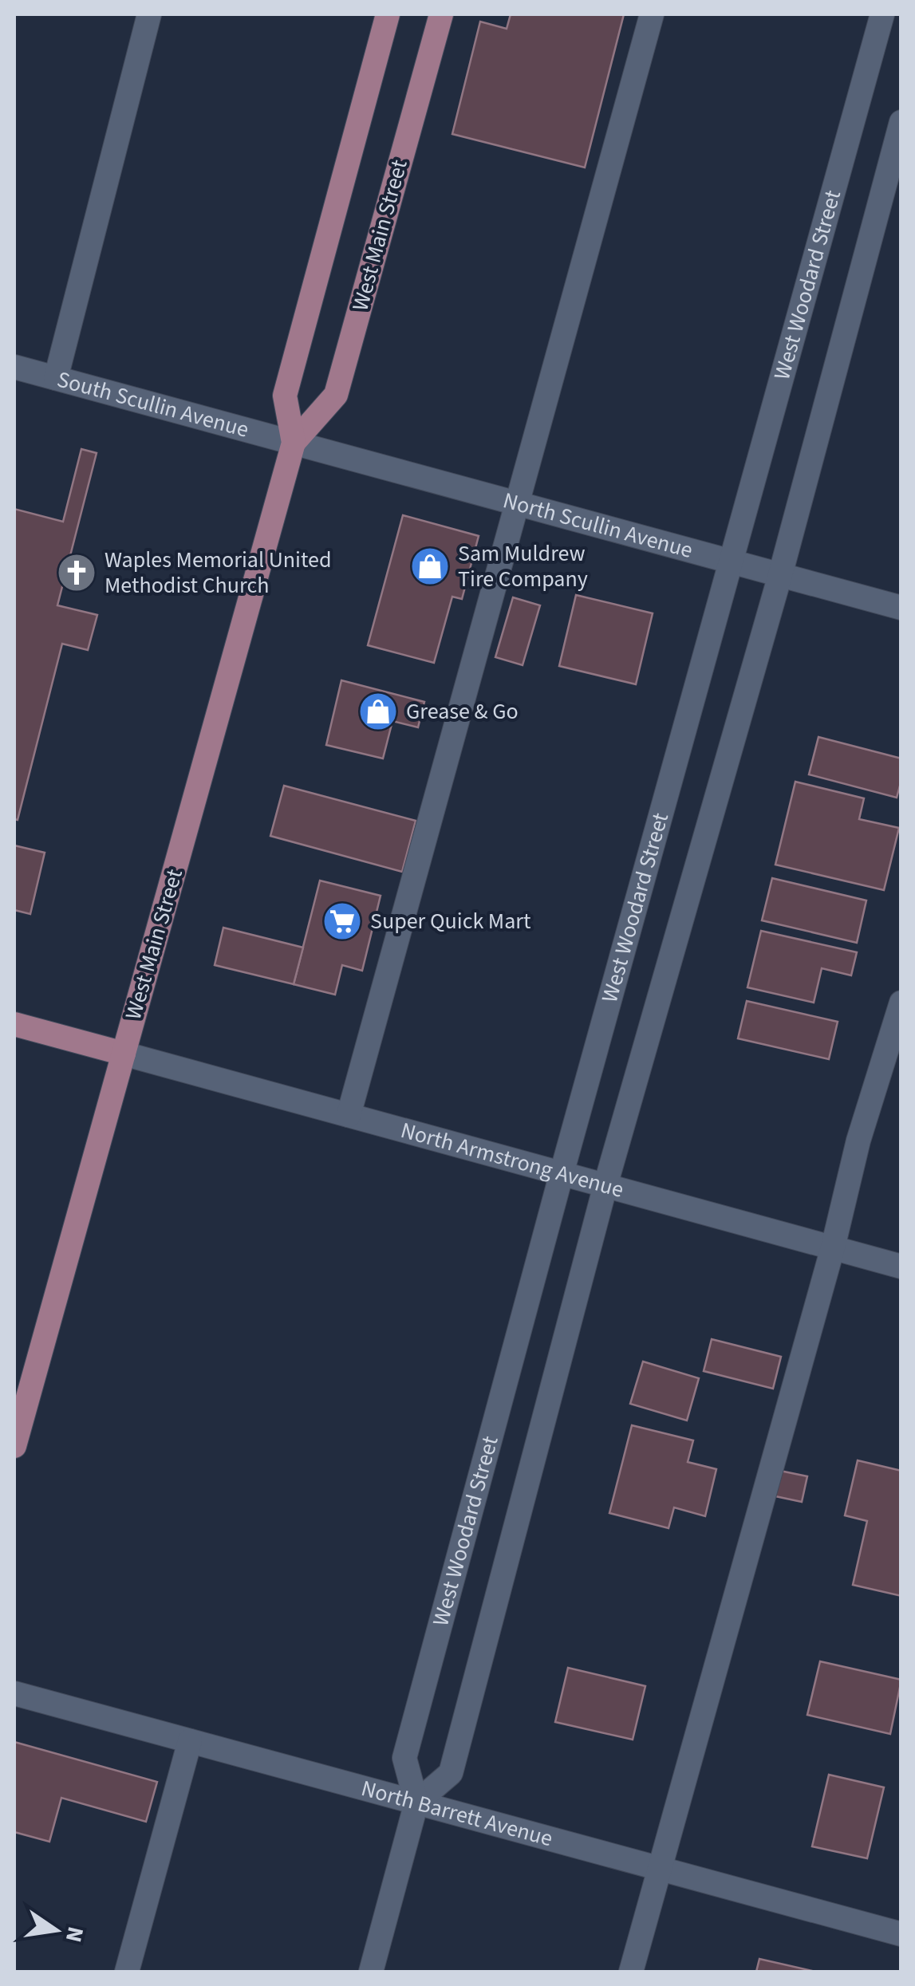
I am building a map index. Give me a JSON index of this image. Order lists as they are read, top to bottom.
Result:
{
  "streets": {
    "main road": ["West Main Street"],
    "street": [
      "West Woodard Street",
      "South Scullin Avenue",
      "North Scullin Avenue",
      "North Armstrong Avenue",
      "North Barrett Avenue"
    ]
  },
  "crossings": [
    ["West Main Street", "South Scullin Avenue"],
    ["West Main Street", "North Scullin Avenue"],
    ["West Main Street", "North Armstrong Avenue"],
    ["West Woodard Street", "North Scullin Avenue"],
    ["West Woodard Street", "North Armstrong Avenue"],
    ["West Woodard Street", "North Barrett Avenue"],
    ["South Scullin Avenue", "North Scullin Avenue"]
  ],
  "places": {
    "shop": ["Sam Muldrew Tire Company", "Grease & Go"],
    "church": ["Waples Memorial United Methodist Church"],
    "supermarket": ["Super Quick Mart"]
  },
  "north": "right"
}
